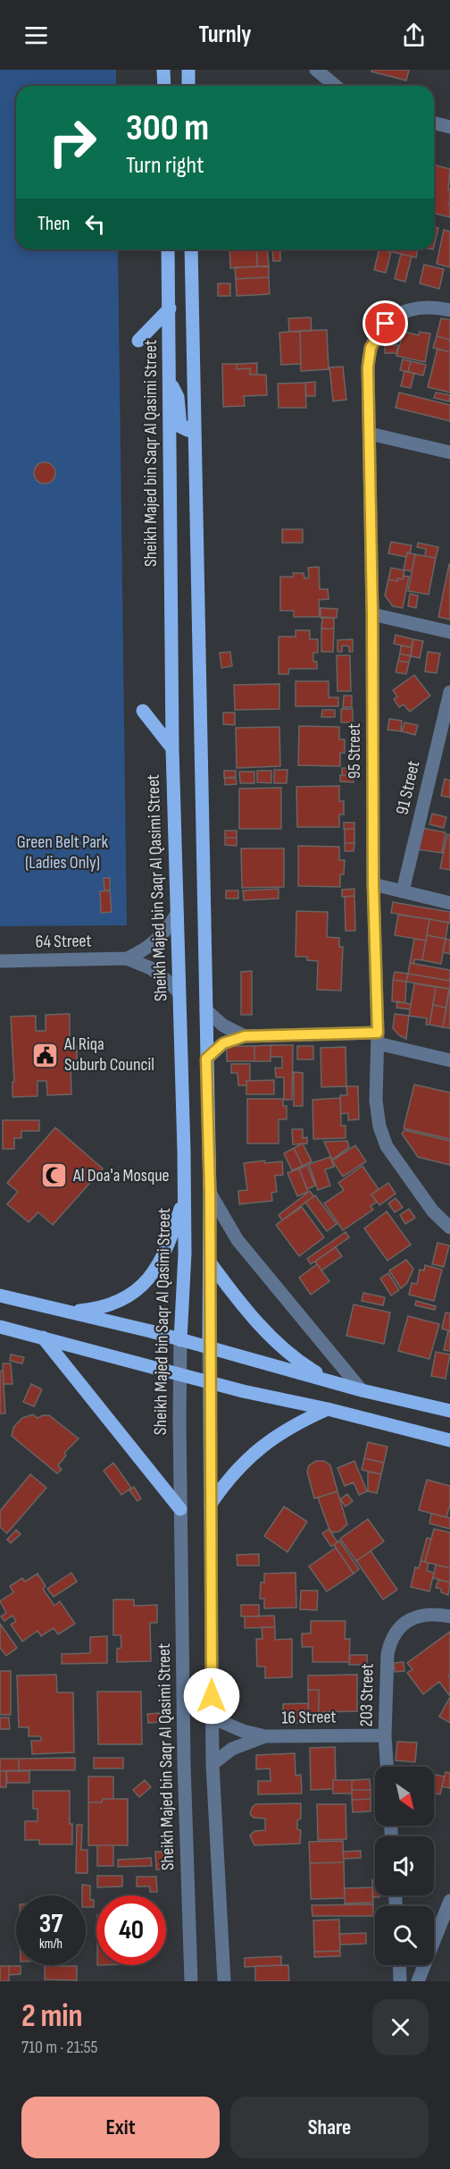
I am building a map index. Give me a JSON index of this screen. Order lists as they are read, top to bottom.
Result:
{
  "streets": {
    "main road": ["Sheikh Majed bin Saqr Al Qasimi Street"],
    "street": [
      "95 Street",
      "91 Street",
      "64 Street",
      "203 Street",
      "16 Street"
    ]
  },
  "crossings": [
    ["Sheikh Majed bin Saqr Al Qasimi Street", "64 Street"],
    ["203 Street", "16 Street"]
  ],
  "parks": ["Green Belt Park (Ladies Only)"],
  "places": {
    "public building": ["Al Riqa Suburb Council"],
    "mosque": ["Al Doa'a Mosque"]
  },
  "north": "bottom right",
  "page": {
    "header": "Turnly",
    "turn": ["300 m", "Turn right"],
    "then": "Then",
    "speed": "37 km/h",
    "limit": "40",
    "heading": ["2 min", "710 m · 21:55"],
    "buttons": ["Exit", "Share"]
  }
}
